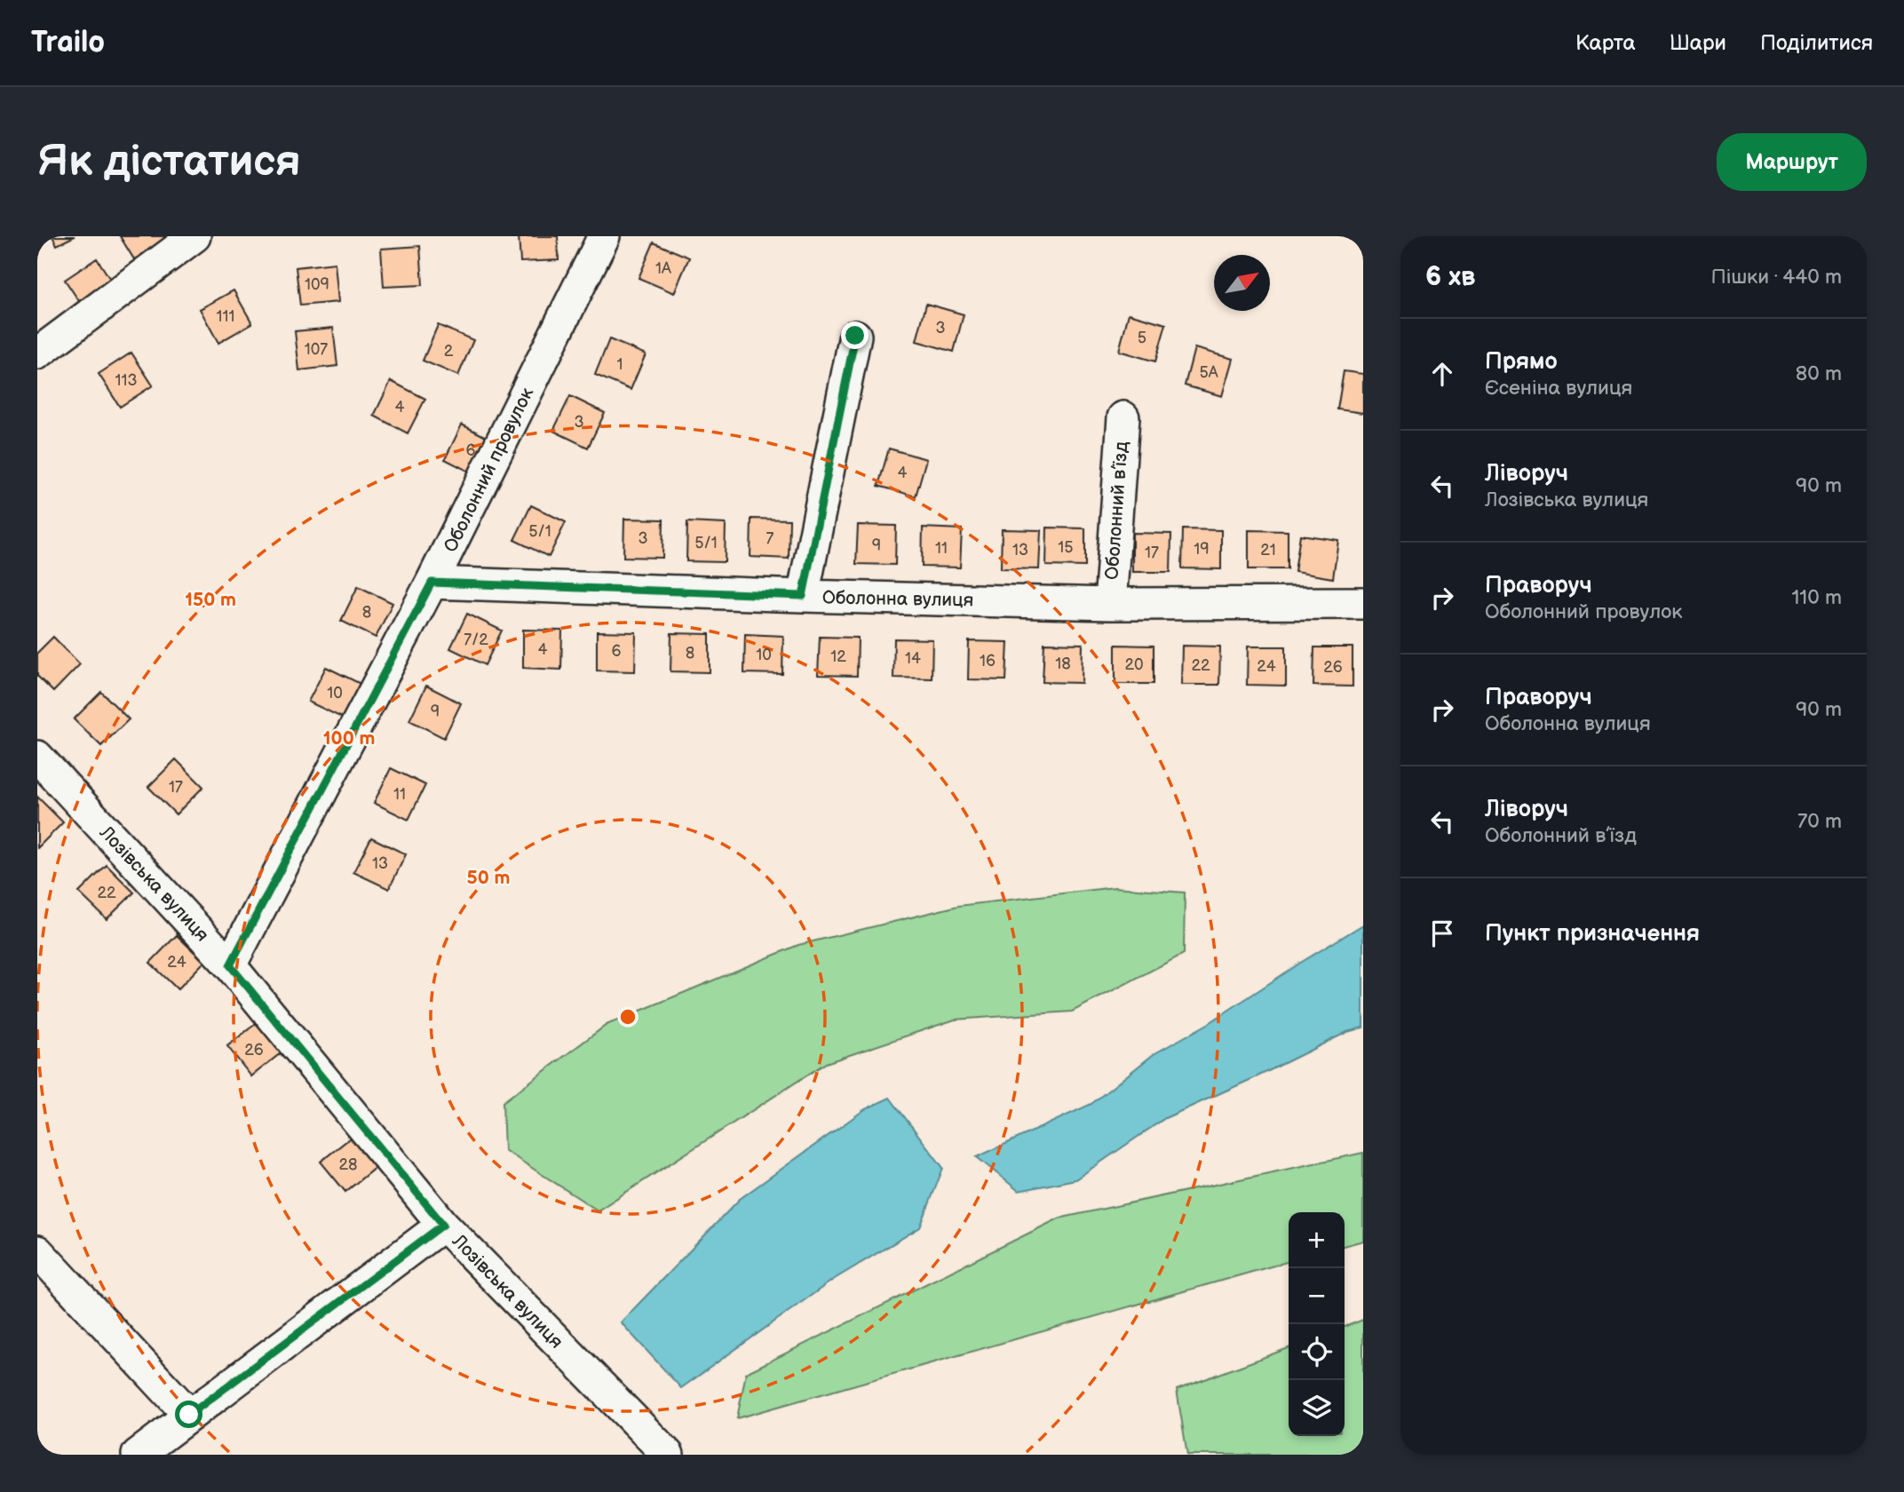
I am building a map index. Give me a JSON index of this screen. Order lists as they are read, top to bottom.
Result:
{
  "streets": {
    "street": [
      "Оболонний провулок",
      "Оболонний в’їзд",
      "Оболонна вулиця",
      "Лозівська вулиця"
    ]
  },
  "crossings": [
    ["Оболонний провулок", "Оболонна вулиця"],
    ["Оболонний провулок", "Лозівська вулиця"],
    ["Оболонний в’їзд", "Оболонна вулиця"]
  ],
  "house_numbers": [
    "1А",
    "109",
    "111",
    "3",
    "5",
    "107",
    "2",
    "1",
    "5А",
    "113",
    "4",
    "3",
    "6",
    "4",
    "5/1",
    "3",
    "7",
    "5/1",
    "9",
    "15",
    "11",
    "19",
    "13",
    "21",
    "17",
    "8",
    "7/2",
    "4",
    "6",
    "8",
    "10",
    "12",
    "14",
    "16",
    "18",
    "20",
    "22",
    "24",
    "26",
    "10",
    "9",
    "17",
    "11",
    "13",
    "22",
    "24",
    "26",
    "28"
  ],
  "north": "top right",
  "page": {
    "header": "Trailo",
    "nav": ["Карта", "Шари", "Поділитися"],
    "buttons": "Маршрут",
    "title": "Як дістатися",
    "heading": ["6 хв", "Пішки · 440 m"],
    "list": [
      ["Прямо", "Єсеніна вулиця", "80 m"],
      ["Ліворуч", "Лозівська вулиця", "90 m"],
      ["Праворуч", "Оболонний провулок", "110 m"],
      ["Праворуч", "Оболонна вулиця", "90 m"],
      ["Ліворуч", "Оболонний в’їзд", "70 m"],
      "Пункт призначення"
    ],
    "map_buttons": ["+", "−"]
  },
  "rings": ["150 m", "100 m", "50 m"]
}
